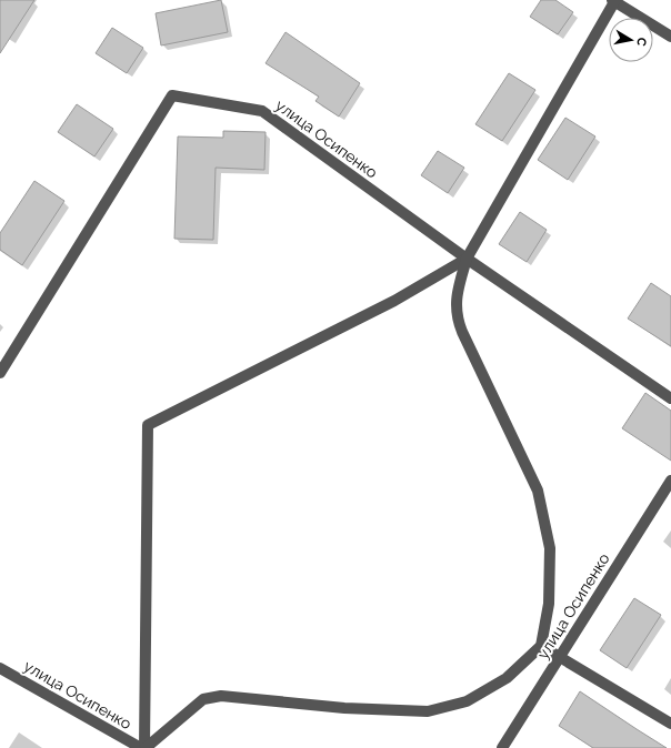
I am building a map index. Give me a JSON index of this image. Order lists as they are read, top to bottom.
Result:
{
  "streets": {
    "street": ["улица Осипенко"]
  },
  "north": "right"
}
